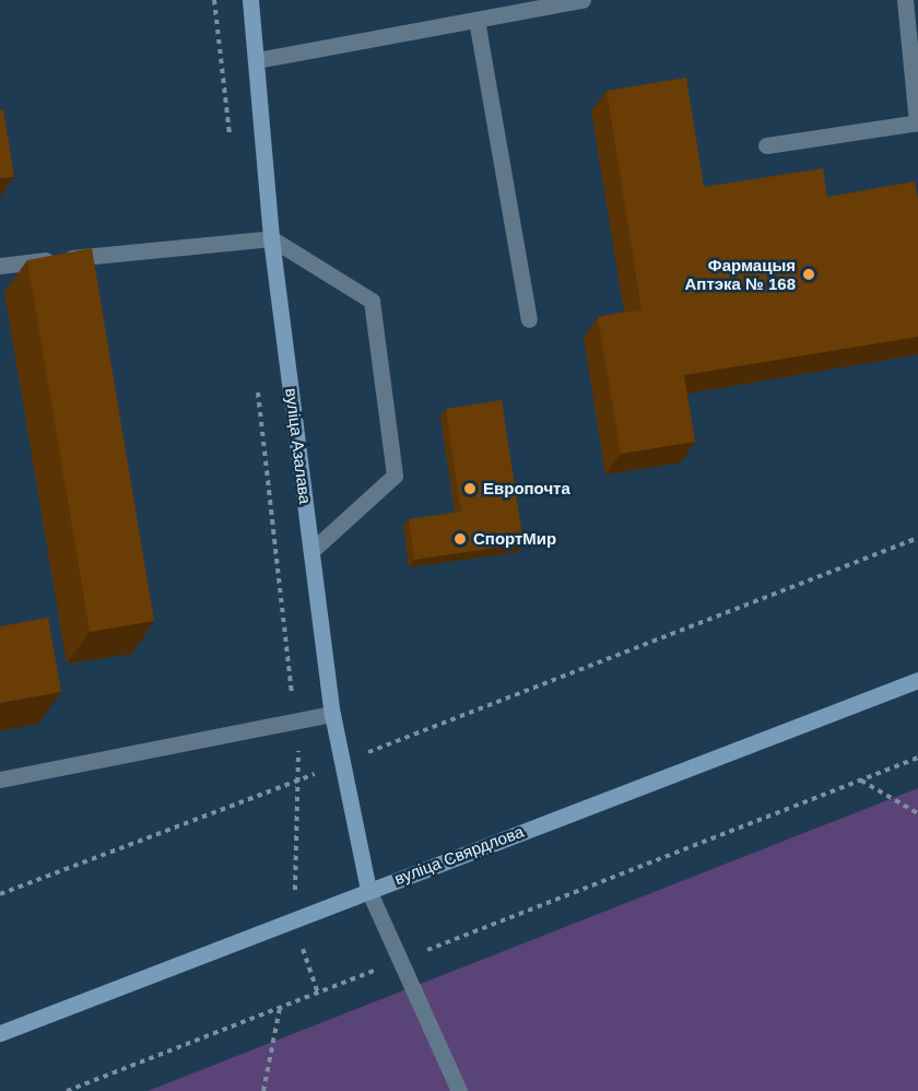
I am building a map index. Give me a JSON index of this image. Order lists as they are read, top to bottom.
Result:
{
  "streets": {
    "main road": ["вуліца Азалава", "вуліца Свярдлова"]
  },
  "crossings": [
    ["вуліца Азалава", "вуліца Свярдлова"]
  ],
  "places": ["Фармацыя Аптэка № 168", "Европочта", "СпортМир"]
}
